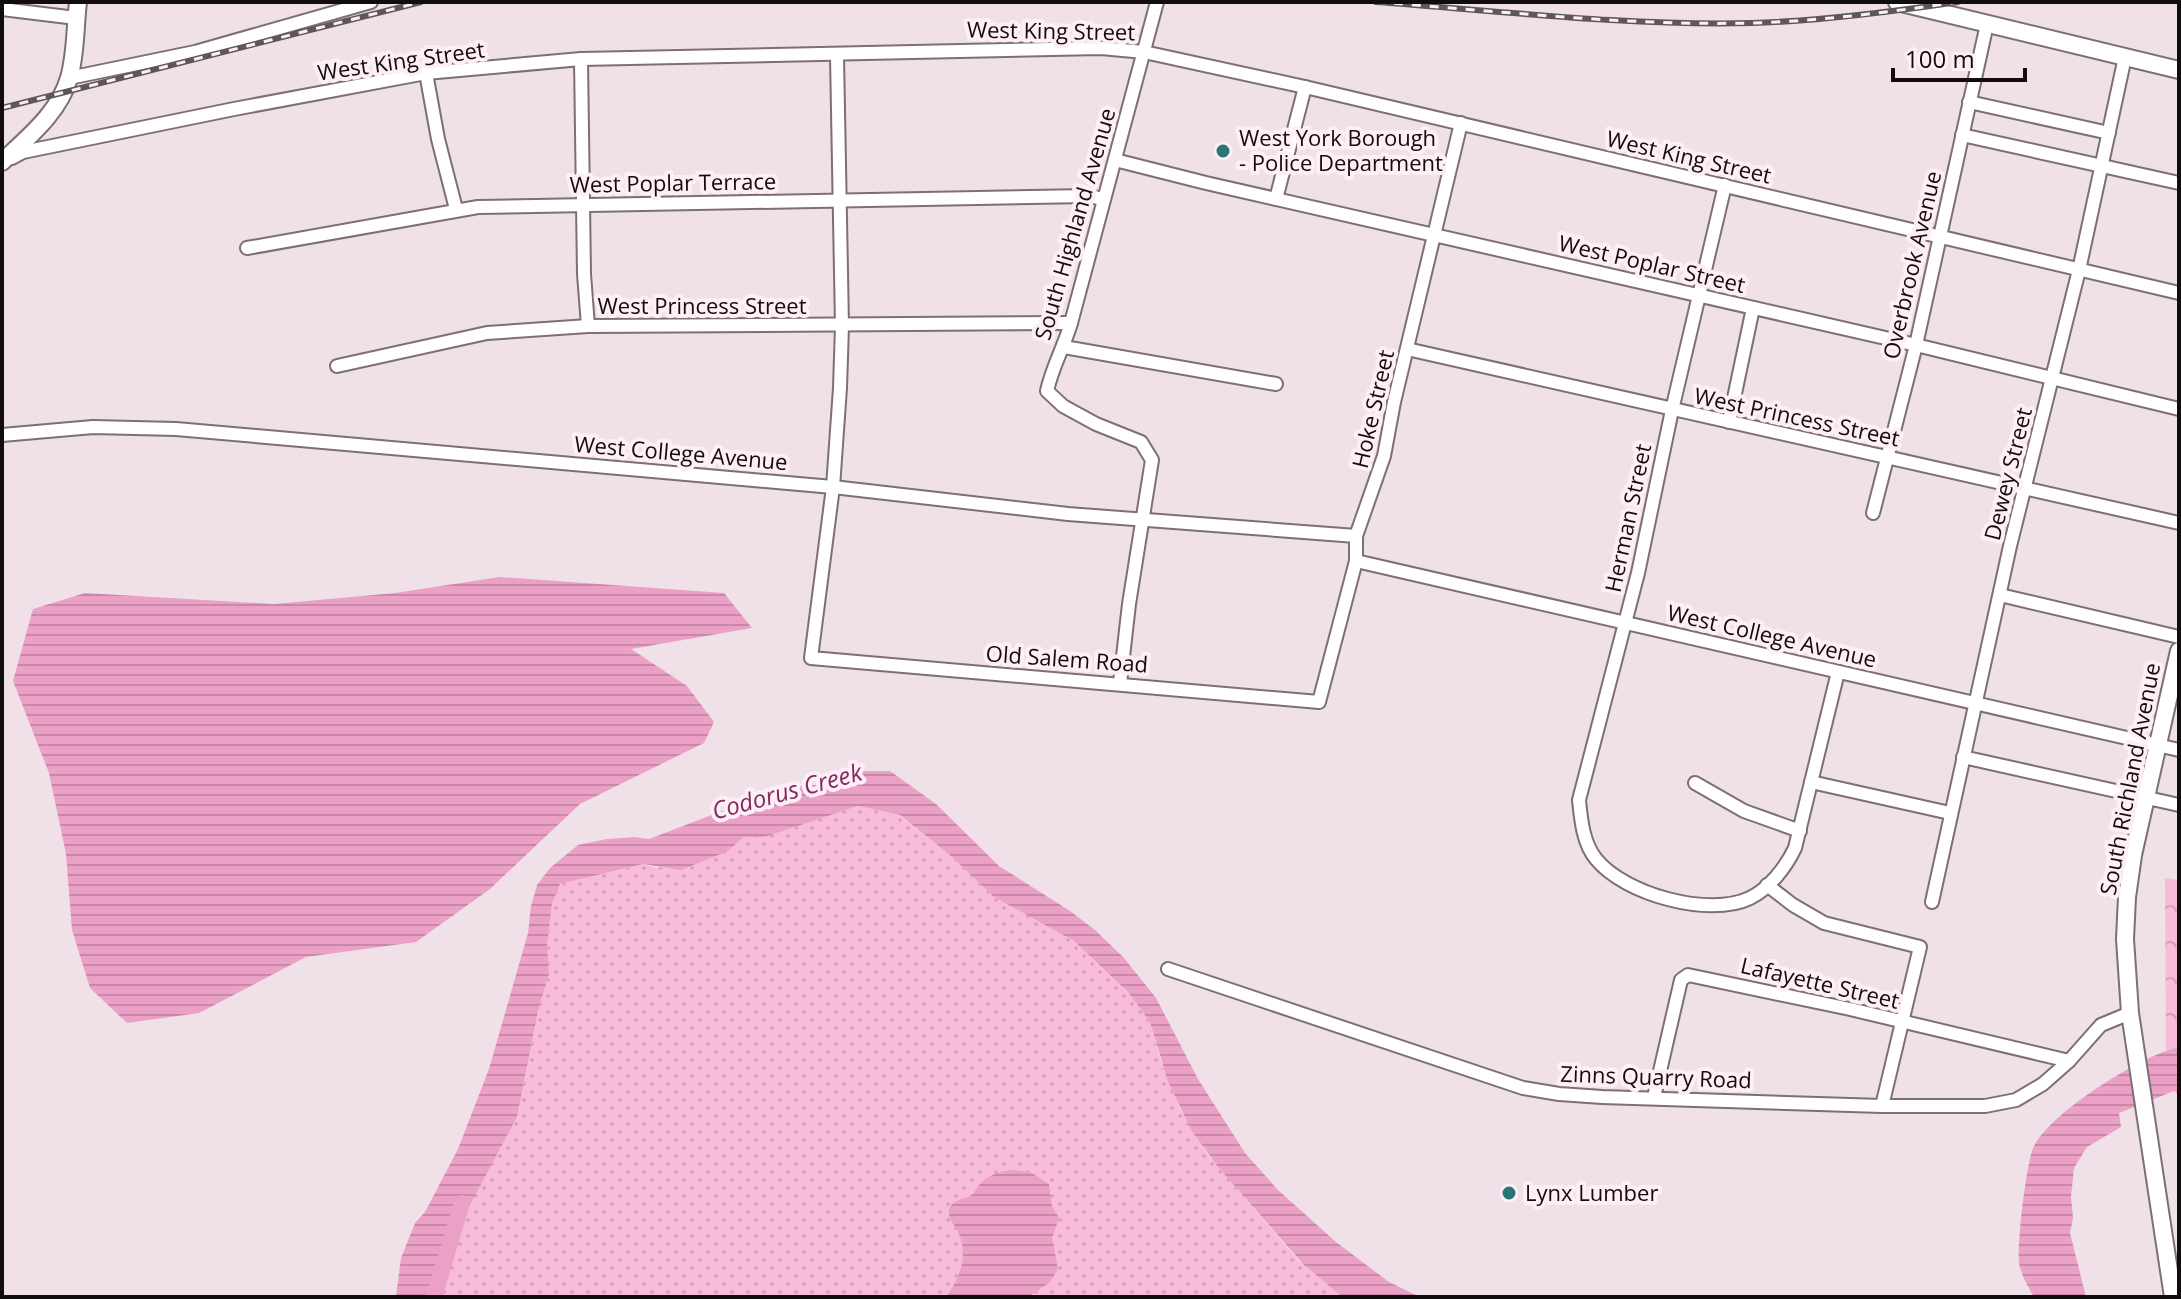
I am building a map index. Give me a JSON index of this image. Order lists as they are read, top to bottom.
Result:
{
  "streets": {
    "main road": ["South Richland Avenue"],
    "street": [
      "West King Street",
      "West Poplar Terrace",
      "South Highland Avenue",
      "West Poplar Street",
      "Overbrook Avenue",
      "West Princess Street",
      "Hoke Street",
      "West College Avenue",
      "Dewey Street",
      "Herman Street",
      "Old Salem Road",
      "Lafayette Street",
      "Zinns Quarry Road"
    ]
  },
  "crossings": [
    ["West King Street", "South Highland Avenue"],
    ["West King Street", "Overbrook Avenue"],
    ["West King Street", "Hoke Street"],
    ["West King Street", "Dewey Street"],
    ["West King Street", "Herman Street"],
    ["West Poplar Terrace", "South Highland Avenue"],
    ["South Highland Avenue", "West Poplar Street"],
    ["South Highland Avenue", "West Princess Street"],
    ["South Highland Avenue", "West College Avenue"],
    ["South Highland Avenue", "Old Salem Road"],
    ["West Poplar Street", "Overbrook Avenue"],
    ["West Poplar Street", "Hoke Street"],
    ["West Poplar Street", "Dewey Street"],
    ["West Poplar Street", "Herman Street"],
    ["Overbrook Avenue", "West Princess Street"],
    ["West Princess Street", "Hoke Street"],
    ["West Princess Street", "Dewey Street"],
    ["West Princess Street", "Herman Street"],
    ["Hoke Street", "West College Avenue"],
    ["Hoke Street", "Old Salem Road"],
    ["West College Avenue", "Dewey Street"],
    ["West College Avenue", "Herman Street"],
    ["West College Avenue", "Old Salem Road"],
    ["West College Avenue", "South Richland Avenue"],
    ["South Richland Avenue", "Zinns Quarry Road"],
    ["Lafayette Street", "Zinns Quarry Road"]
  ],
  "water": ["Codorus Creek"],
  "places": ["West York Borough - Police Department", "Lynx Lumber"],
  "scale_bar": "100 m"
}
